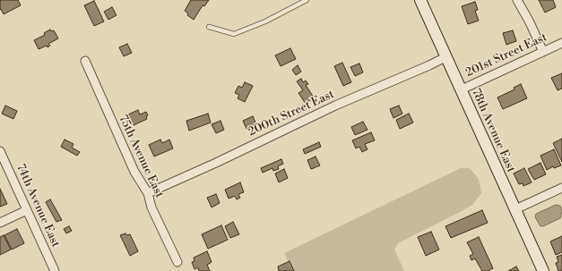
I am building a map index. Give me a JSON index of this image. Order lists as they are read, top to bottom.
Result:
{
  "streets": {
    "street": [
      "201st Street East",
      "200th Street East",
      "78th Avenue East",
      "75th Avenue East",
      "74th Avenue East"
    ]
  },
  "crossings": [
    ["201st Street East", "78th Avenue East"],
    ["200th Street East", "78th Avenue East"],
    ["200th Street East", "75th Avenue East"]
  ]
}
